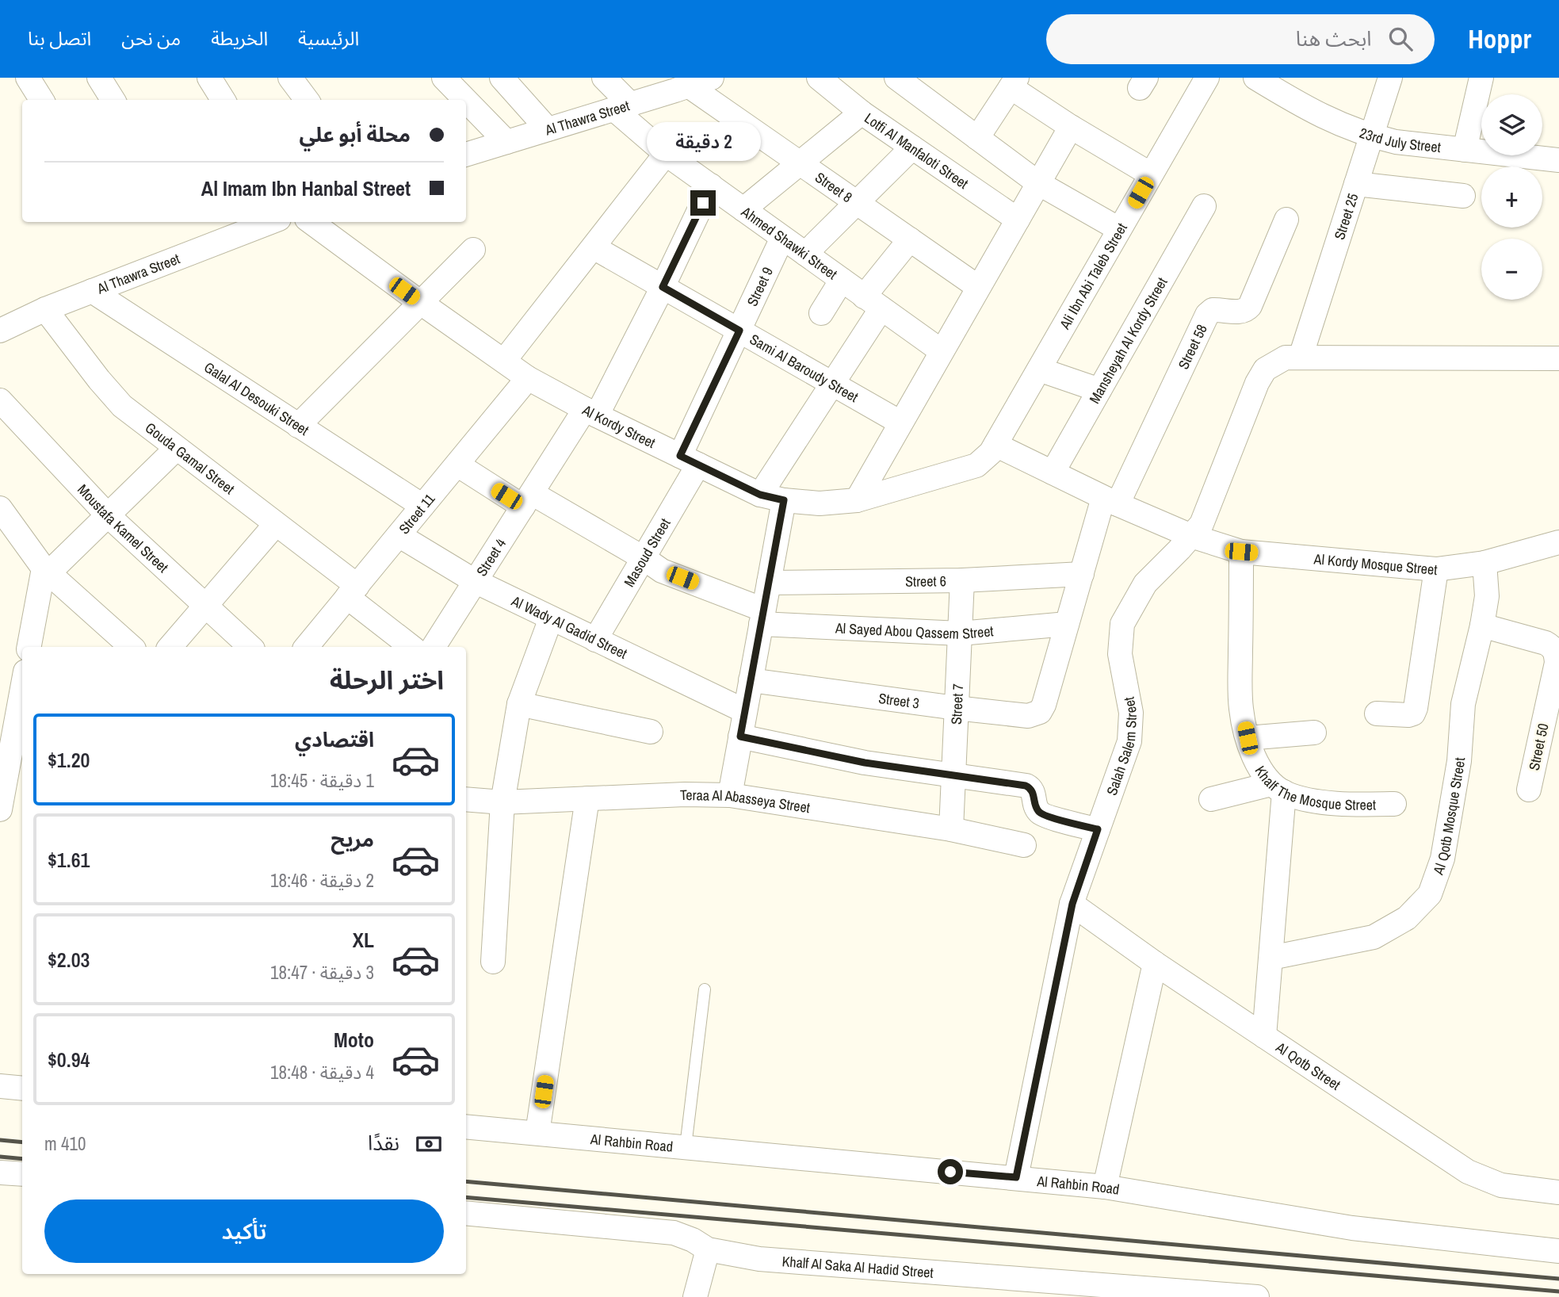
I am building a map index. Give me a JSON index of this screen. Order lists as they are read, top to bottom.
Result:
{
  "streets": {
    "street": [
      "Al Thawra Street",
      "23rd July Street",
      "Lotfi Al Manfaloti Street",
      "Street 8",
      "Street 25",
      "Ahmed Shawki Street",
      "Ali Ibn Abi Taleb Street",
      "Street 9",
      "Mansheyah Al Kordy Street",
      "Street 58",
      "Sami Al Baroudy Street",
      "Galal Al Desouki Street",
      "Al Kordy Street",
      "Gouda Gamal Street",
      "Street 11",
      "Moustafa Kamel Street",
      "Masoud Street",
      "Street 4",
      "Al Kordy Mosque Street",
      "Street 6",
      "Al Wady Al Gadid Street",
      "Al Sayed Abou Qassem Street",
      "Street 3",
      "Street 7",
      "Salah Salem Street",
      "Street 50",
      "Khalf The Mosque Street",
      "Teraa Al Abasseya Street",
      "Al Qotb Mosque Street",
      "Al Qotb Street",
      "Al Rahbin Road",
      "Khalf Al Saka Al Hadid Street"
    ]
  },
  "crossings": [
    ["Al Thawra Street", "Street 8"],
    ["Al Thawra Street", "Ahmed Shawki Street"],
    ["Al Thawra Street", "Galal Al Desouki Street"],
    ["Al Thawra Street", "Gouda Gamal Street"],
    ["23rd July Street", "Street 25"],
    ["Street 25", "Salah Salem Street"],
    ["Ahmed Shawki Street", "Street 9"],
    ["Ahmed Shawki Street", "Street 4"],
    ["Ali Ibn Abi Taleb Street", "Al Kordy Street"],
    ["Ali Ibn Abi Taleb Street", "Al Kordy Mosque Street"],
    ["Street 9", "Sami Al Baroudy Street"],
    ["Street 9", "Al Kordy Street"],
    ["Street 9", "Masoud Street"],
    ["Mansheyah Al Kordy Street", "Al Kordy Mosque Street"],
    ["Street 58", "Al Kordy Mosque Street"],
    ["Sami Al Baroudy Street", "Street 4"],
    ["Galal Al Desouki Street", "Street 11"],
    ["Al Kordy Street", "Street 11"],
    ["Al Kordy Street", "Masoud Street"],
    ["Al Kordy Street", "Street 4"],
    ["Al Kordy Street", "Al Kordy Mosque Street"],
    ["Gouda Gamal Street", "Street 11"],
    ["Street 11", "Al Wady Al Gadid Street"],
    ["Street 11", "Al Sayed Abou Qassem Street"],
    ["Masoud Street", "Al Wady Al Gadid Street"],
    ["Masoud Street", "Al Sayed Abou Qassem Street"],
    ["Street 4", "Al Wady Al Gadid Street"],
    ["Street 4", "Al Sayed Abou Qassem Street"],
    ["Al Kordy Mosque Street", "Salah Salem Street"],
    ["Al Kordy Mosque Street", "Khalf The Mosque Street"],
    ["Al Kordy Mosque Street", "Al Qotb Mosque Street"],
    ["Street 6", "Street 7"],
    ["Al Sayed Abou Qassem Street", "Street 3"],
    ["Al Sayed Abou Qassem Street", "Street 7"],
    ["Street 3", "Street 7"],
    ["Street 7", "Teraa Al Abasseya Street"],
    ["Salah Salem Street", "Al Qotb Street"],
    ["Salah Salem Street", "Al Rahbin Road"],
    ["Street 50", "Al Qotb Mosque Street"]
  ],
  "page": {
    "header": "Hoppr",
    "search": "ابحث هنا",
    "nav": [
      "الرئيسية",
      "الخريطة",
      "من نحن",
      "اتصل بنا"
    ],
    "map_buttons": ["+", "−"],
    "banner": ["محلة أبو علي", "Al Imam Ibn Hanbal Street"],
    "bubble": "2 دقيقة",
    "heading": "اختر الرحلة",
    "list": [
      {
        "name": "اقتصادي",
        "note": "1 دقيقة · 18:45",
        "value": "$1.20"
      },
      {
        "name": "مريح",
        "note": "2 دقيقة · 18:46",
        "value": "$1.61"
      },
      {
        "name": "XL",
        "note": "3 دقيقة · 18:47",
        "value": "$2.03"
      },
      {
        "name": "Moto",
        "note": "4 دقيقة · 18:48",
        "value": "$0.94"
      }
    ],
    "pay": ["نقدًا", "410 m"],
    "buttons": "تأكيد"
  }
}
